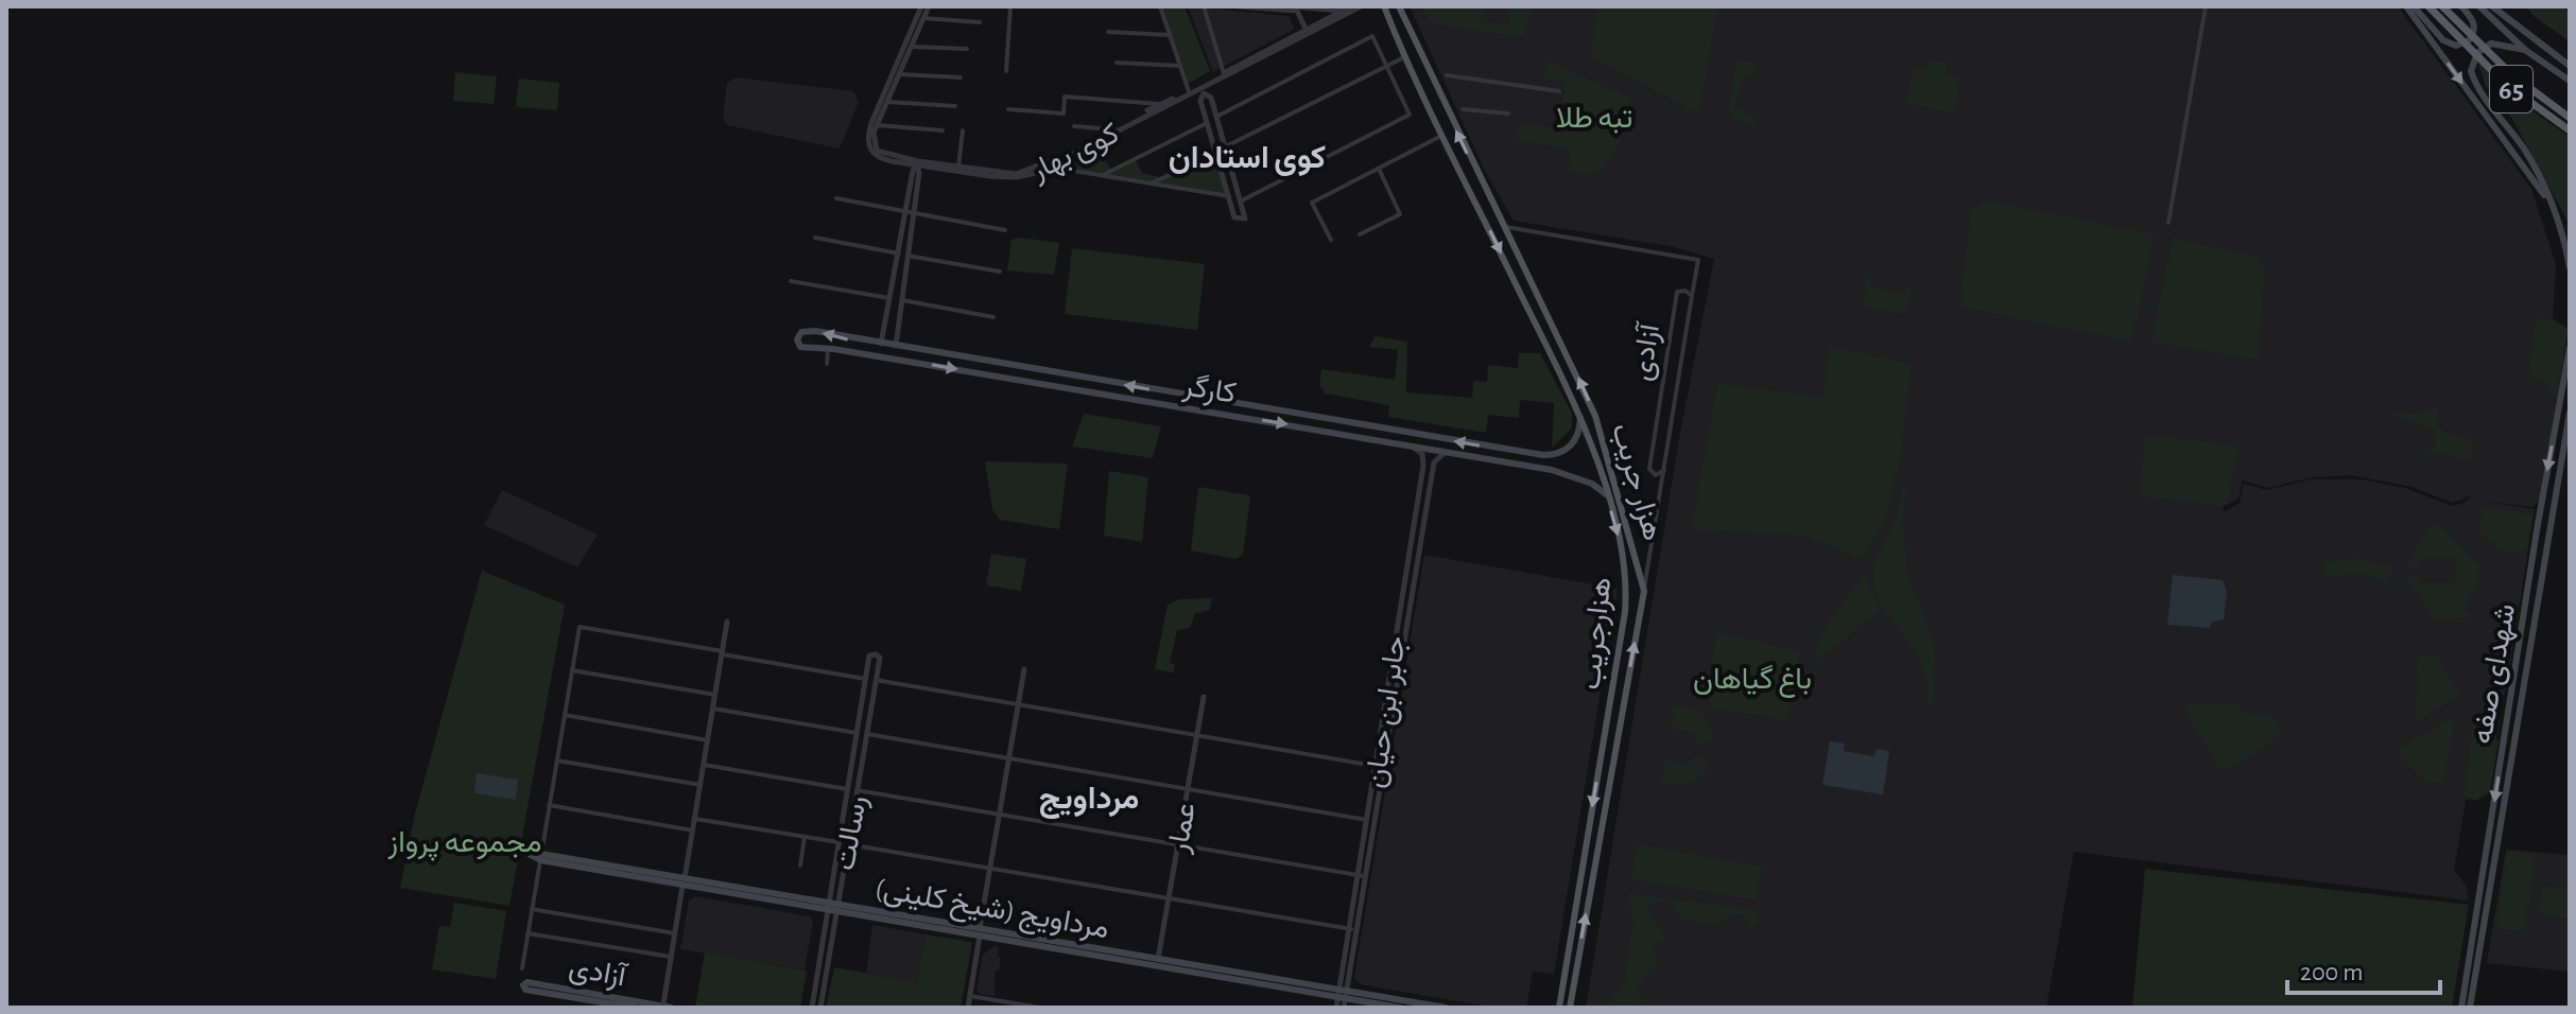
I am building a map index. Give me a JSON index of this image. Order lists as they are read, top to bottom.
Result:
{
  "streets": {
    "highway": ["65"],
    "main road": [
      "آزادی",
      "کارگر",
      "هزار جریب",
      "هزارجریب",
      "شهدای صفه",
      "مرداویج (شیخ کلینی)"
    ],
    "street": [
      "کوی بهار",
      "جابر ابن حیان",
      "عمار",
      "رسالت"
    ]
  },
  "crossings": [
    ["آزادی", "هزار جریب"],
    ["کارگر", "هزارجریب"],
    ["جابر ابن حیان", "مرداویج (شیخ کلینی)"],
    ["عمار", "مرداویج (شیخ کلینی)"],
    ["رسالت", "مرداویج (شیخ کلینی)"]
  ],
  "one_way": ["هزار جریب", "هزارجریب"],
  "districts": ["کوی استادان", "مرداویج"],
  "parks": ["تبه طلا", "باغ گیاهان", "مجموعه پرواز"],
  "scale_bar": "200 m"
}
